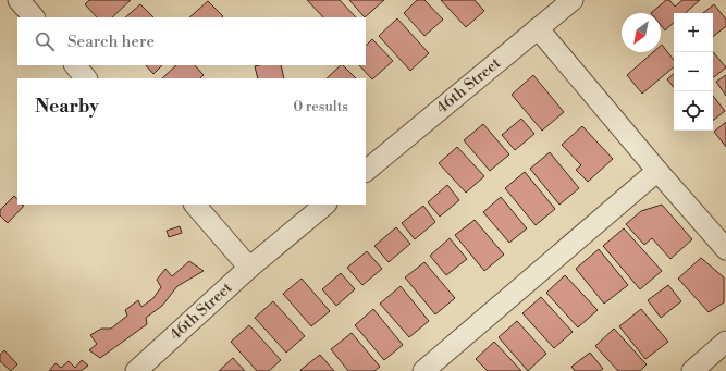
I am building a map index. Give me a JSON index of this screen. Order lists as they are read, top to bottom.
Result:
{
  "streets": {
    "street": ["46th Street"]
  },
  "north": "bottom left",
  "page": {
    "map_buttons": ["+", "−"],
    "search": "Search here",
    "heading": ["Nearby", "0 results"]
  }
}
